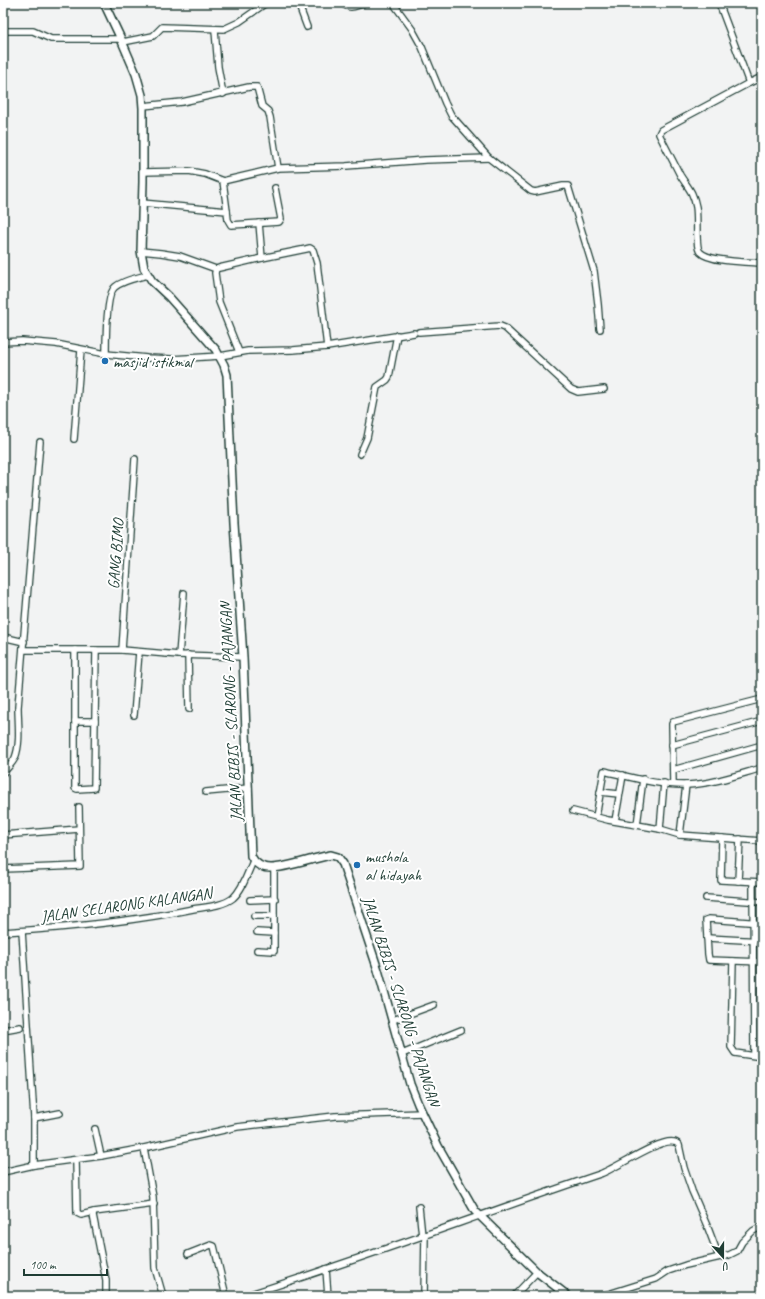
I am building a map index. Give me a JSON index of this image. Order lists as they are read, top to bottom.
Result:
{
  "streets": {
    "main road": ["JALAN BIBIS - SLARONG - PAJANGAN"],
    "street": ["GANG BIMO", "JALAN SELARONG KALANGAN"]
  },
  "crossings": [
    ["JALAN BIBIS - SLARONG - PAJANGAN", "JALAN SELARONG KALANGAN"]
  ],
  "places": ["masjid istikmal", "mushola al hidayah"],
  "scale_bar": "100 m",
  "north": "bottom"
}
